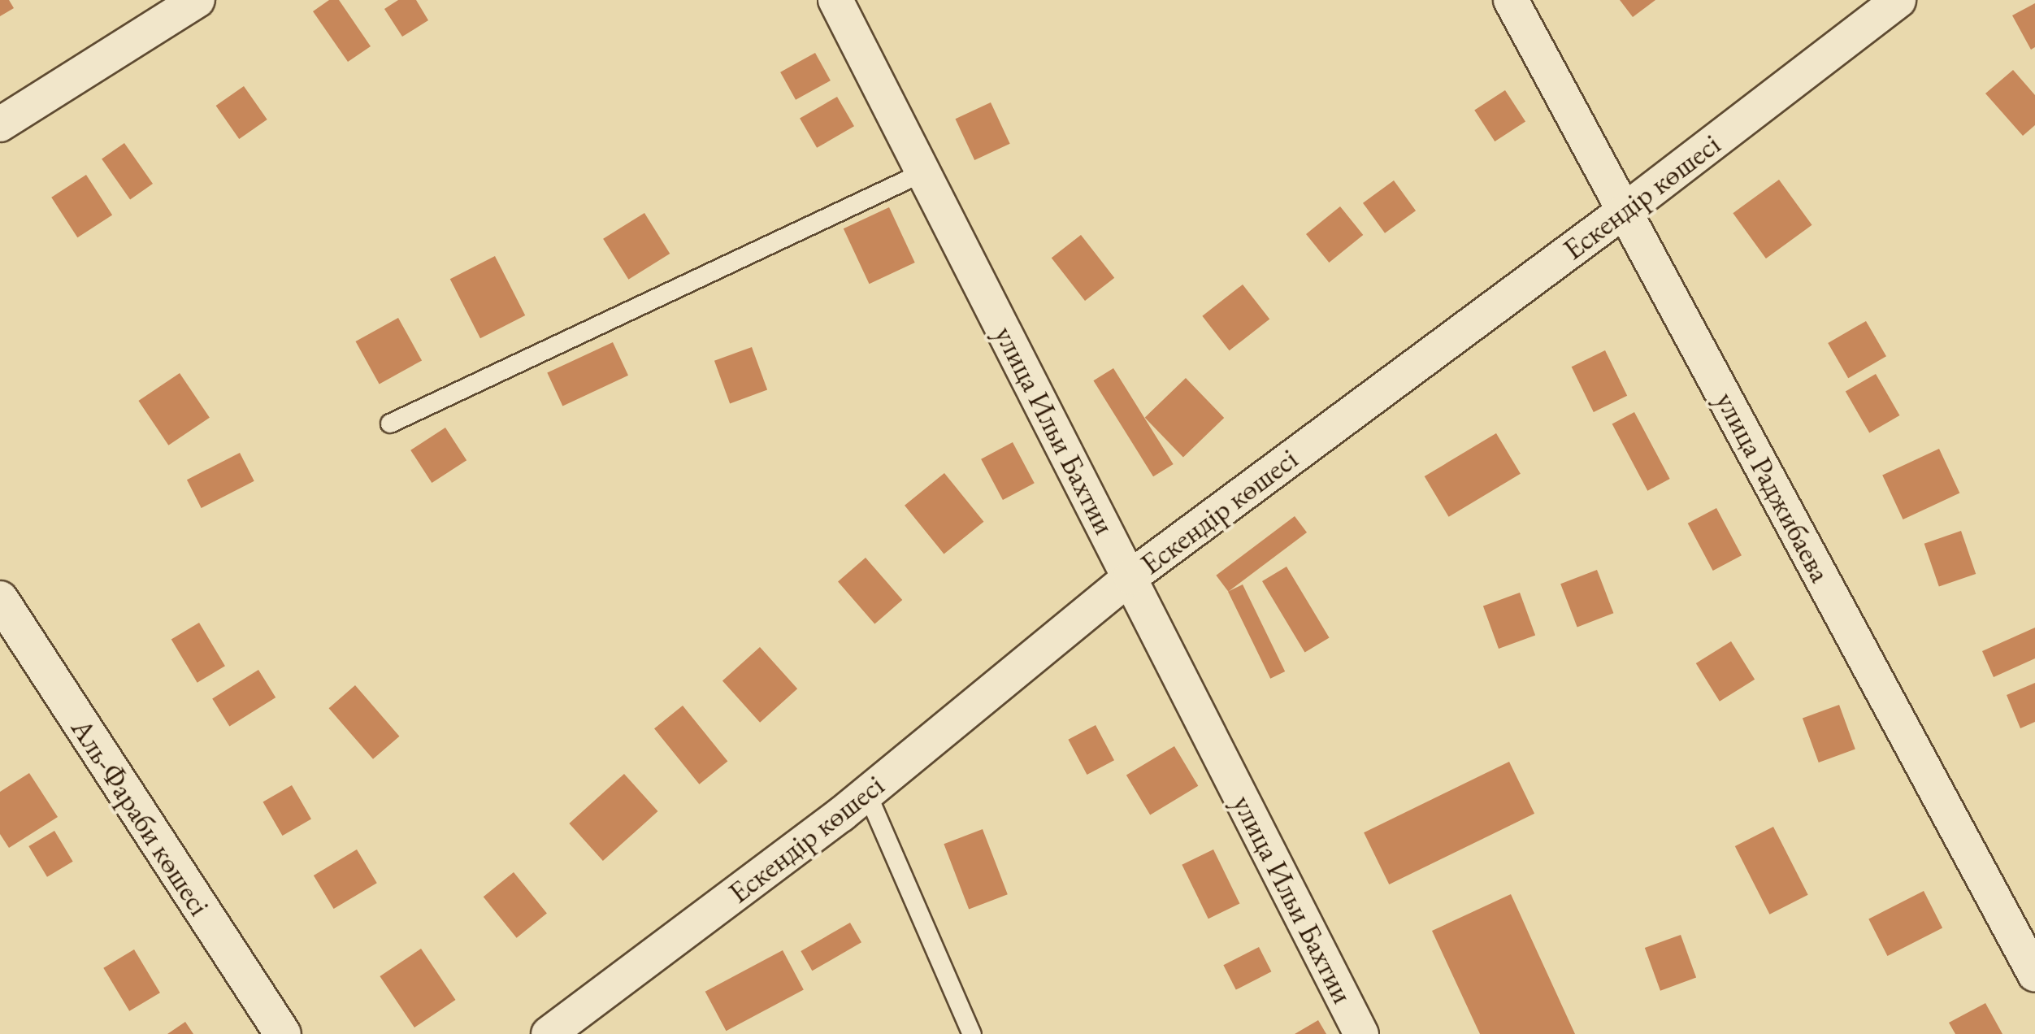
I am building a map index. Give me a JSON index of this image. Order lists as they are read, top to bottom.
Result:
{
  "streets": {
    "main road": ["Аль-Фараби көшесі"],
    "street": ["Ескендір көшесі", "улица Ильи Бахтии", "улица Раджибаева"]
  },
  "crossings": [
    ["Ескендір көшесі", "улица Ильи Бахтии"],
    ["Ескендір көшесі", "улица Раджибаева"]
  ]
}
